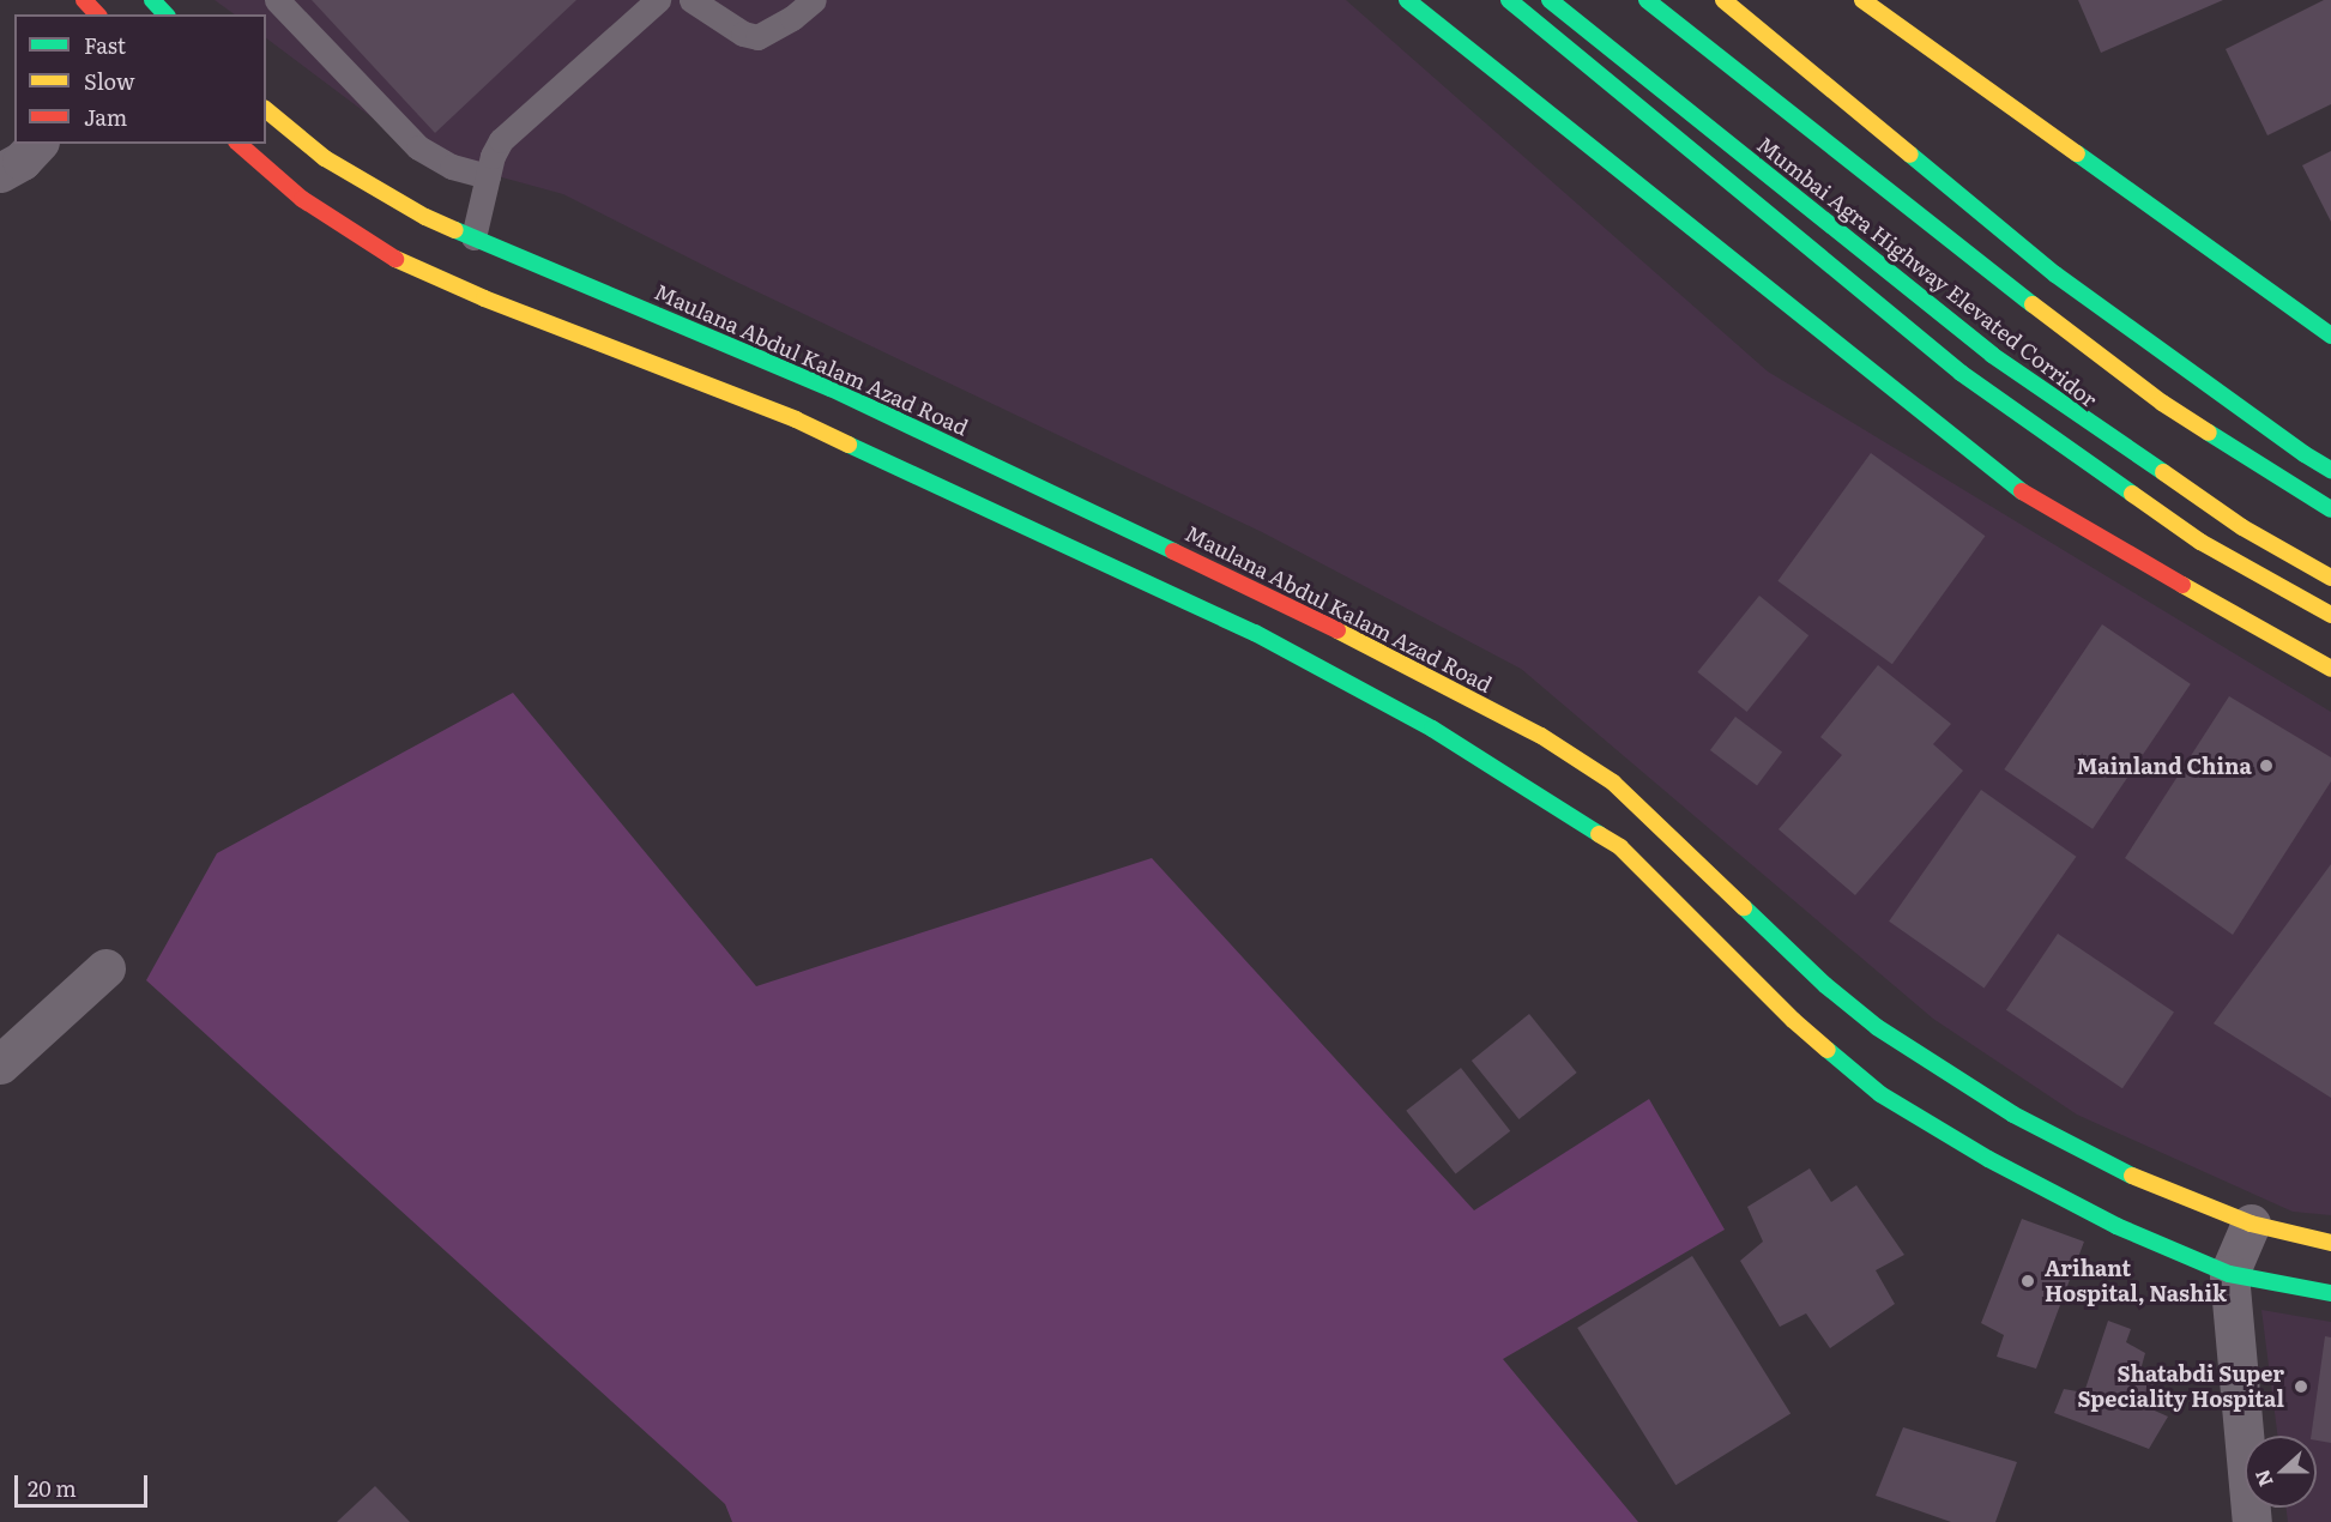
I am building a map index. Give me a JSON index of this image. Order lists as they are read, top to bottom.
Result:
{
  "streets": {
    "main road": ["Mumbai Agra Highway Elevated Corridor", "Maulana Abdul Kalam Azad Road"]
  },
  "places": ["Mainland China", "Arihant Hospital, Nashik", "Shatabdi Super Speciality Hospital"],
  "legend": ["Fast", "Slow", "Jam"],
  "scale_bar": "20 m",
  "north": "left"
}
